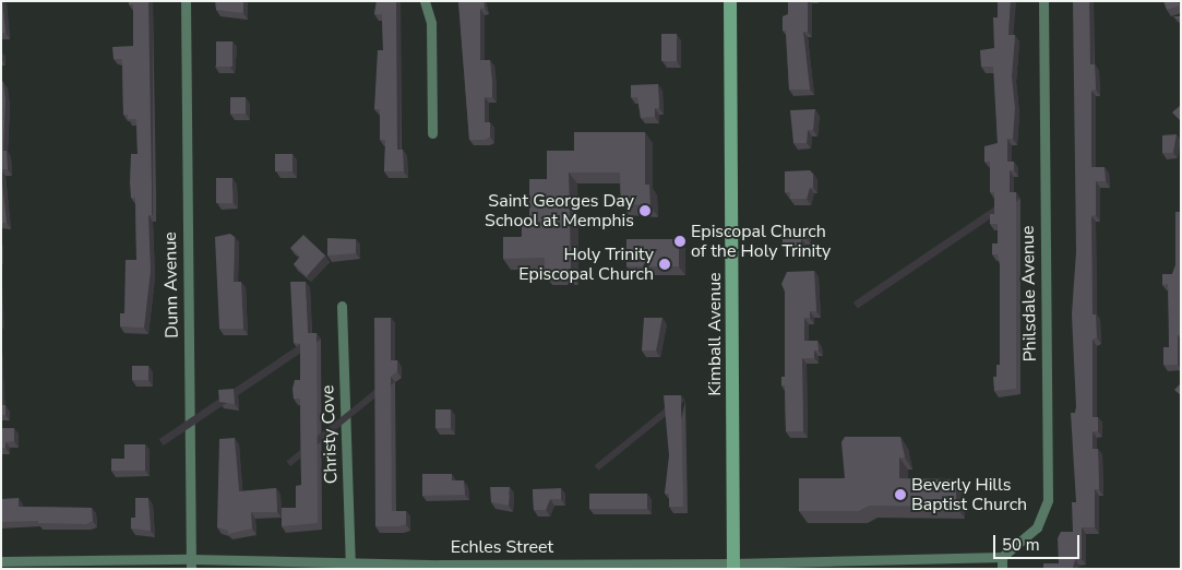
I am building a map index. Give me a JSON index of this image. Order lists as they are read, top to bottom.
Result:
{
  "streets": {
    "main road": ["Kimball Avenue"],
    "street": [
      "Dunn Avenue",
      "Philsdale Avenue",
      "Christy Cove",
      "Echles Street"
    ]
  },
  "crossings": [
    ["Dunn Avenue", "Echles Street"],
    ["Philsdale Avenue", "Echles Street"],
    ["Kimball Avenue", "Echles Street"],
    ["Christy Cove", "Echles Street"]
  ],
  "places": [
    "Saint Georges Day School at Memphis",
    "Episcopal Church of the Holy Trinity",
    "Holy Trinity Episcopal Church",
    "Beverly Hills Baptist Church"
  ],
  "scale_bar": "50 m"
}
